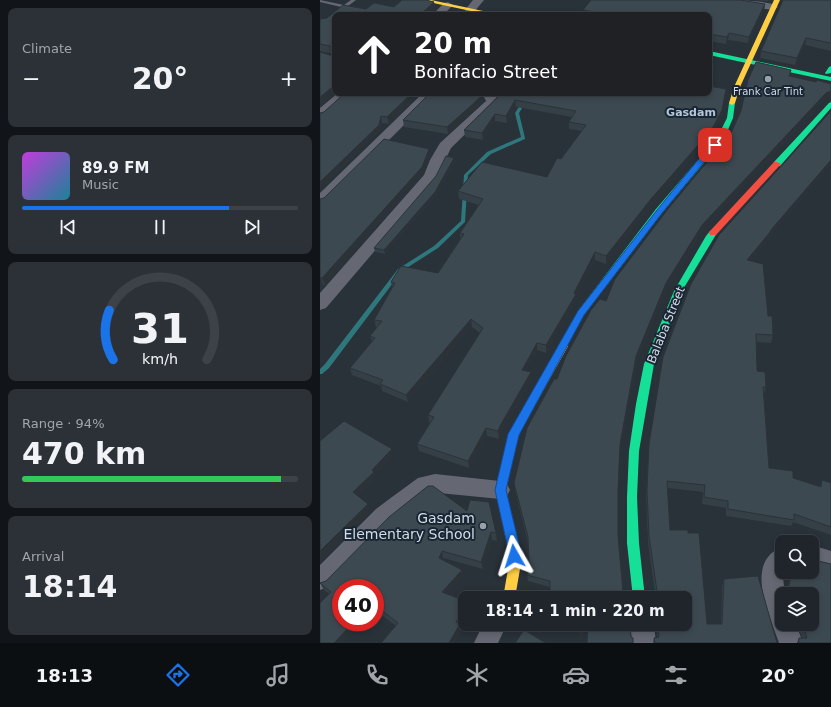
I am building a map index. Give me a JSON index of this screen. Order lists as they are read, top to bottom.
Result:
{
  "streets": {
    "main road": ["Balaba Street"]
  },
  "districts": ["Gasdam"],
  "places": ["Frank Car Tint", "Gasdam Elementary School"],
  "page": {
    "tile": [
      "Climate",
      ["Range · 94%", "470 km"],
      ["Arrival", "18:14"]
    ],
    "turn": ["20 m", "Bonifacio Street"],
    "heat": ["−", "20°", "+"],
    "song": ["89.9 FM", "Music"],
    "limit": "40",
    "trip": "18:14 · 1 min · 220 m",
    "tabs": ["18:13", "20°"],
    "gauge": ["31", "km/h"]
  }
}
